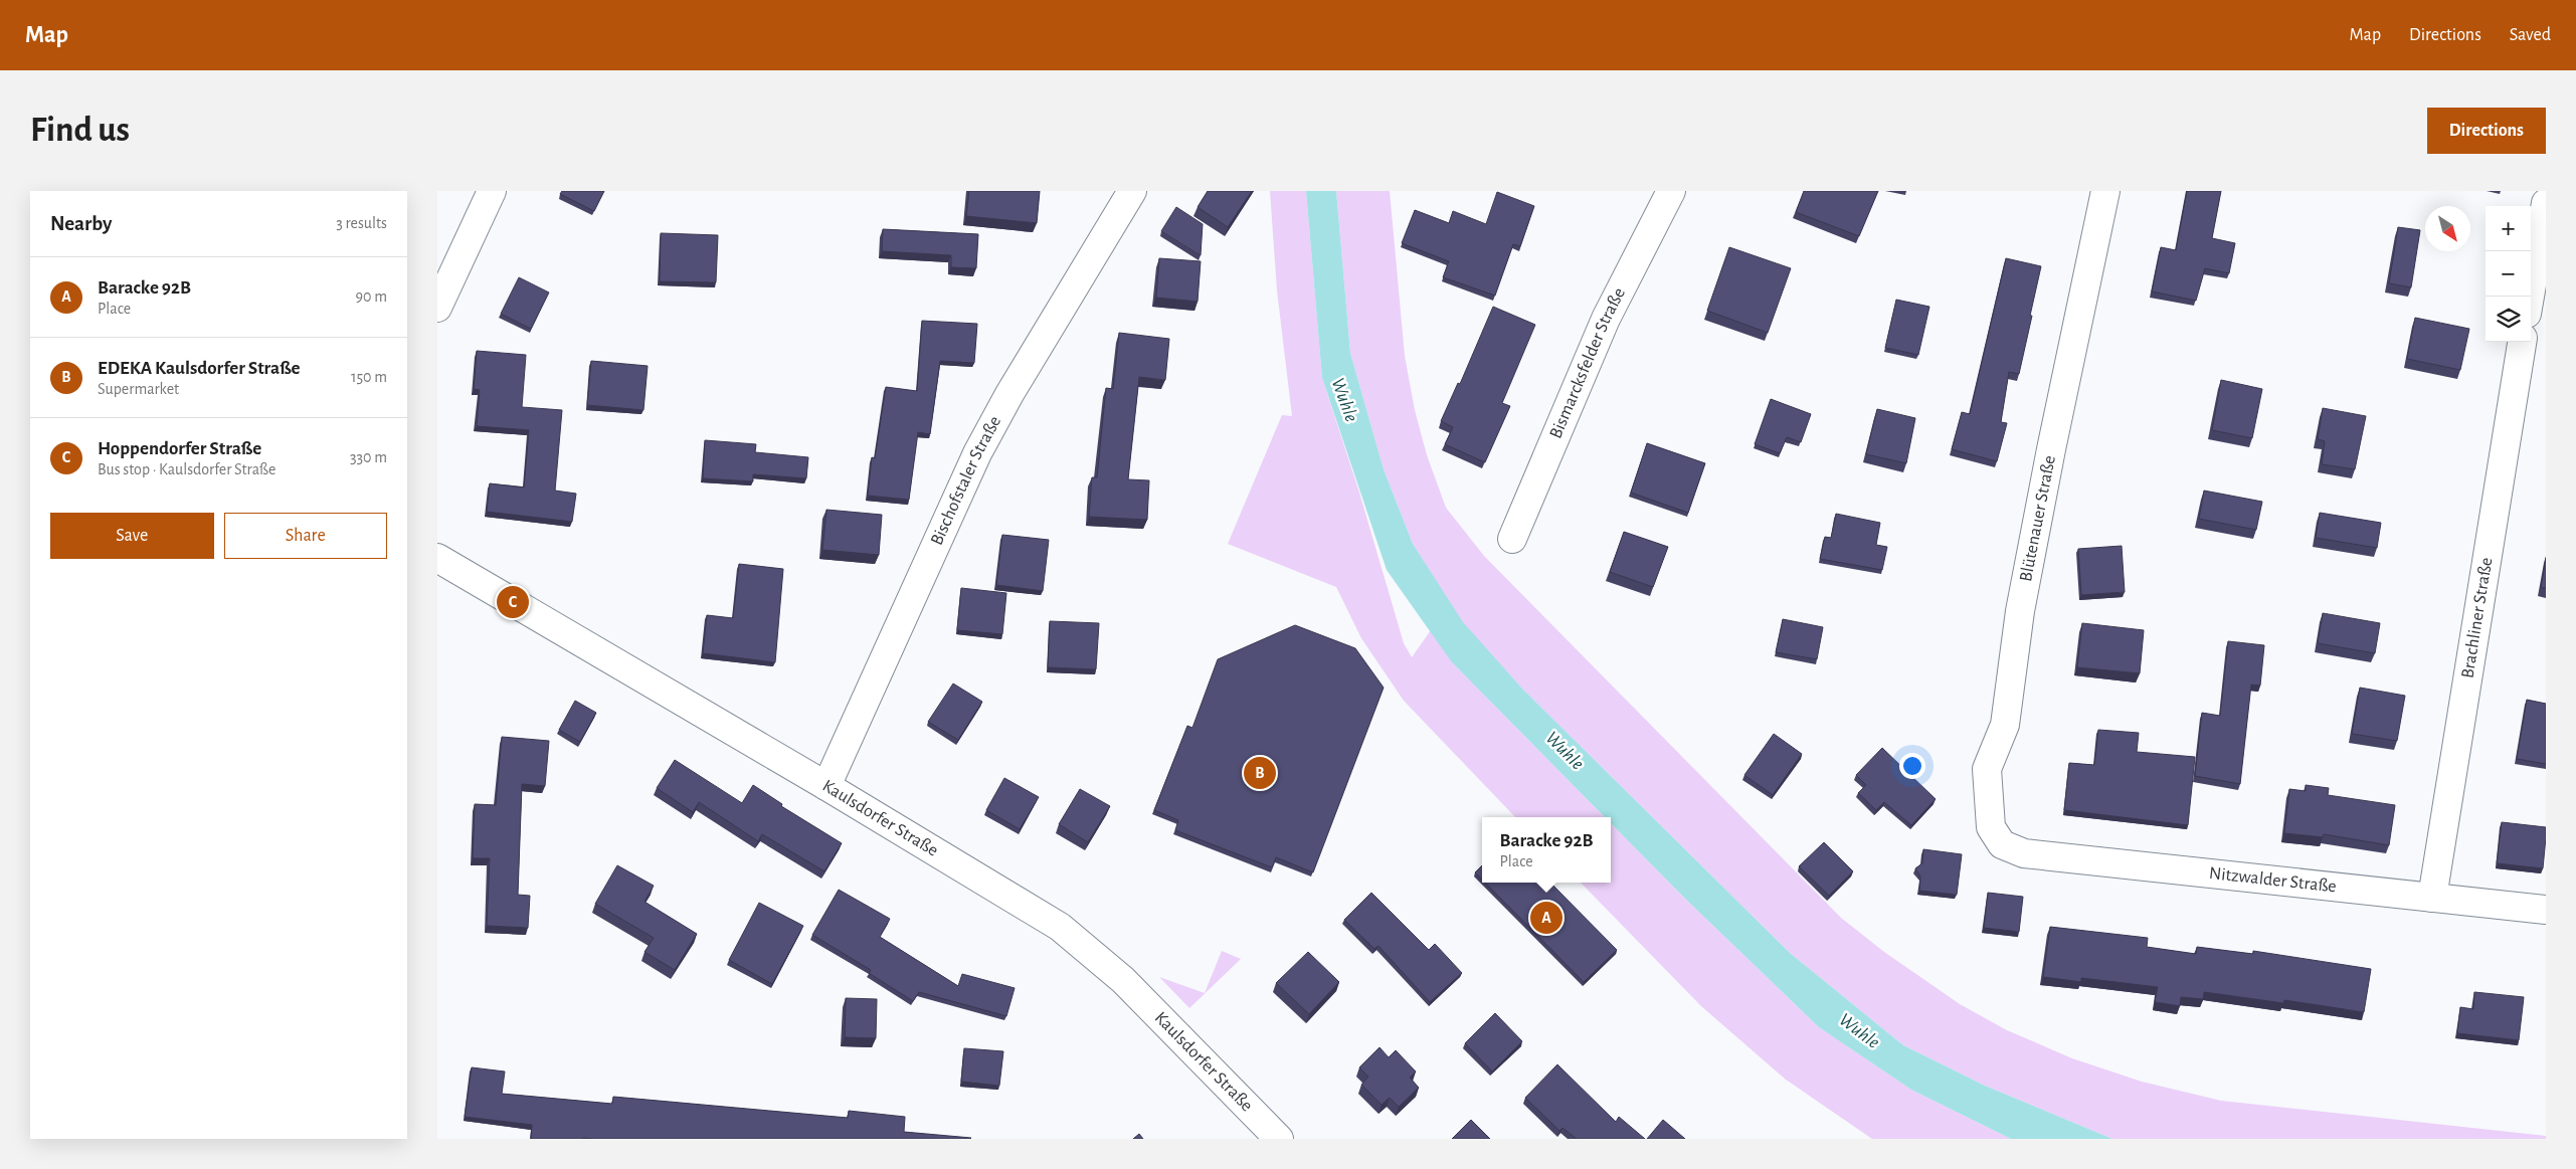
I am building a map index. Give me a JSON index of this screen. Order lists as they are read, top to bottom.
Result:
{
  "streets": {
    "street": [
      "Bismarcksfelder Straße",
      "Bischofstaler Straße",
      "Blütenauer Straße",
      "Brachliner Straße",
      "Kaulsdorfer Straße",
      "Nitzwalder Straße"
    ]
  },
  "crossings": [
    ["Bischofstaler Straße", "Kaulsdorfer Straße"],
    ["Blütenauer Straße", "Nitzwalder Straße"],
    ["Brachliner Straße", "Nitzwalder Straße"]
  ],
  "water": ["Wuhle"],
  "north": "bottom right",
  "page": {
    "header": "Map",
    "nav": ["Map", "Directions", "Saved"],
    "buttons": [
      "Directions",
      ["Save", "Share"]
    ],
    "title": "Find us",
    "heading": ["Nearby", "3 results"],
    "map_buttons": ["+", "−"],
    "list": [
      {
        "mark": "A",
        "name": "Baracke 92B",
        "note": "Place",
        "value": "90 m"
      },
      {
        "mark": "B",
        "name": "EDEKA Kaulsdorfer Straße",
        "note": "Supermarket",
        "value": "150 m"
      },
      {
        "mark": "C",
        "name": "Hoppendorfer Straße",
        "note": "Bus stop · Kaulsdorfer Straße",
        "value": "330 m"
      }
    ],
    "pins": ["C", "B", "A"],
    "popup": ["Baracke 92B", "Place"]
  }
}
